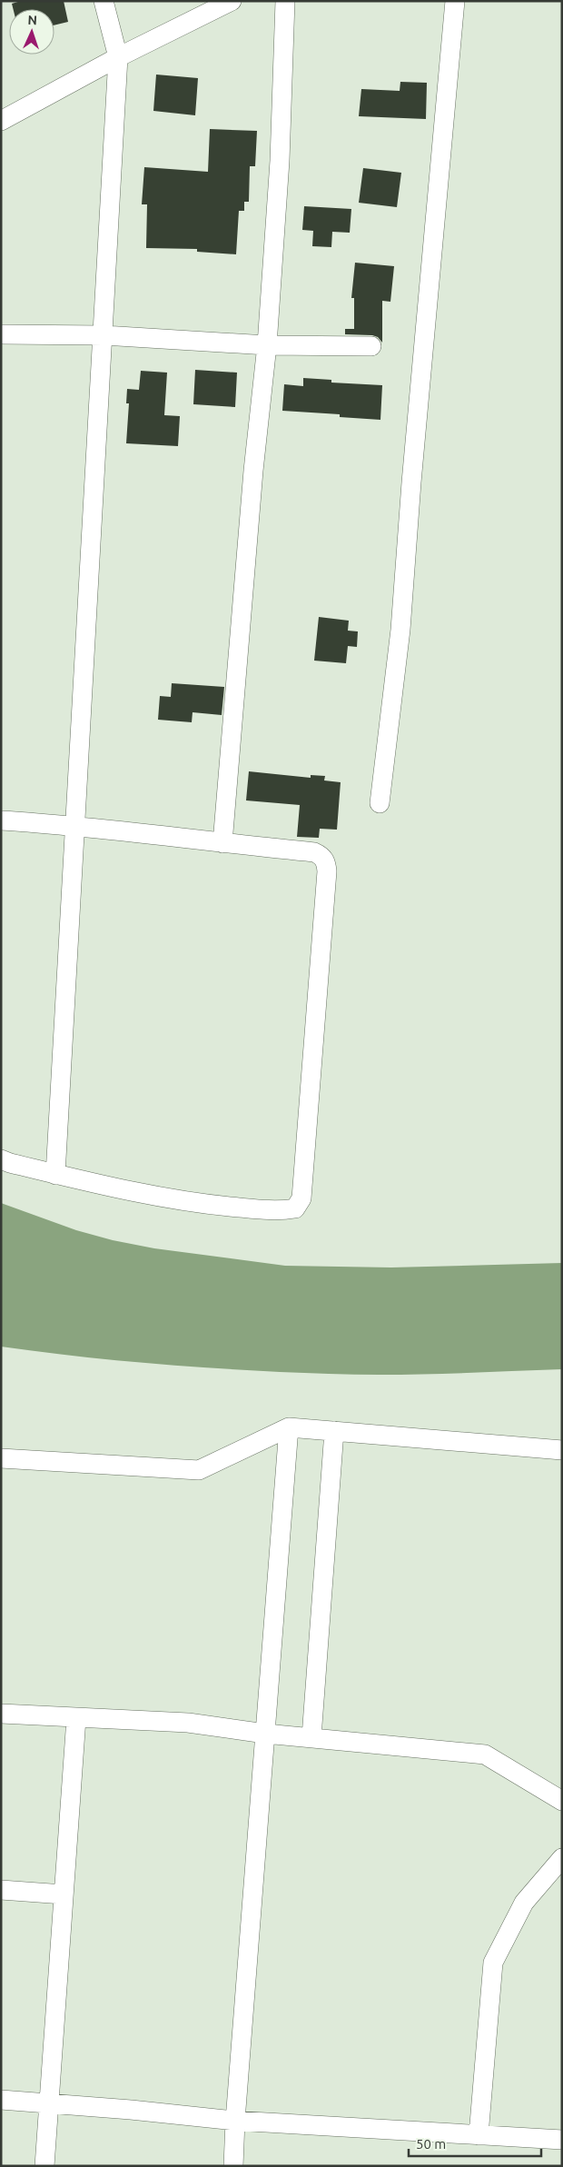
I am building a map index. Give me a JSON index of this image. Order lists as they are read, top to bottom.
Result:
{
  "scale_bar": "50 m",
  "north": "top"
}
